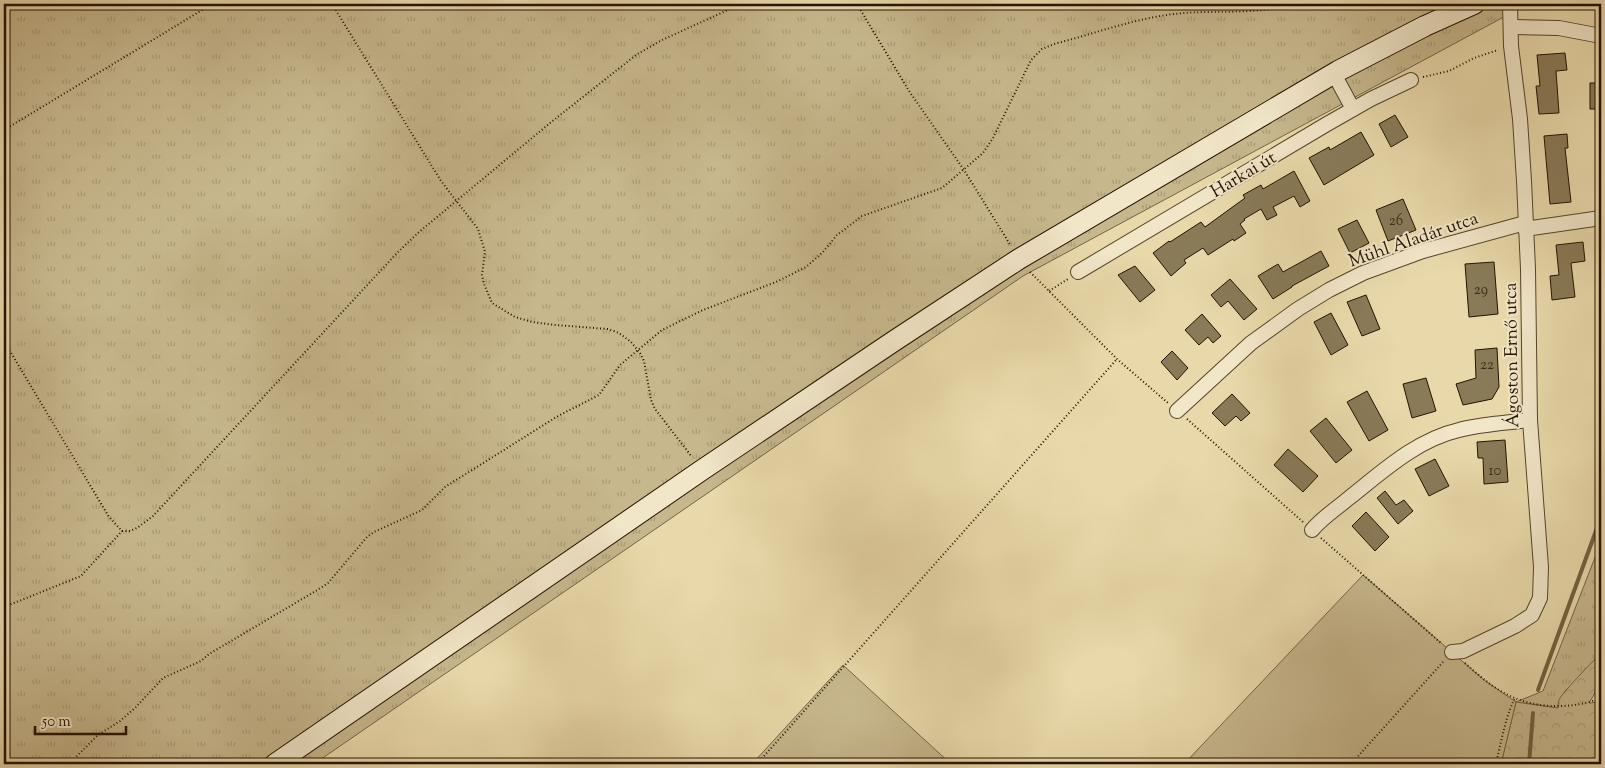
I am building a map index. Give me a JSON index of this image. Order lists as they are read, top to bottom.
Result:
{
  "streets": {
    "street": ["Harkai út", "Mühl Aladár utca", "Ágoston Ernő utca"]
  },
  "crossings": [
    ["Mühl Aladár utca", "Ágoston Ernő utca"]
  ],
  "house_numbers": [
    "26",
    "29",
    "22",
    "10"
  ],
  "scale_bar": "50 m"
}
